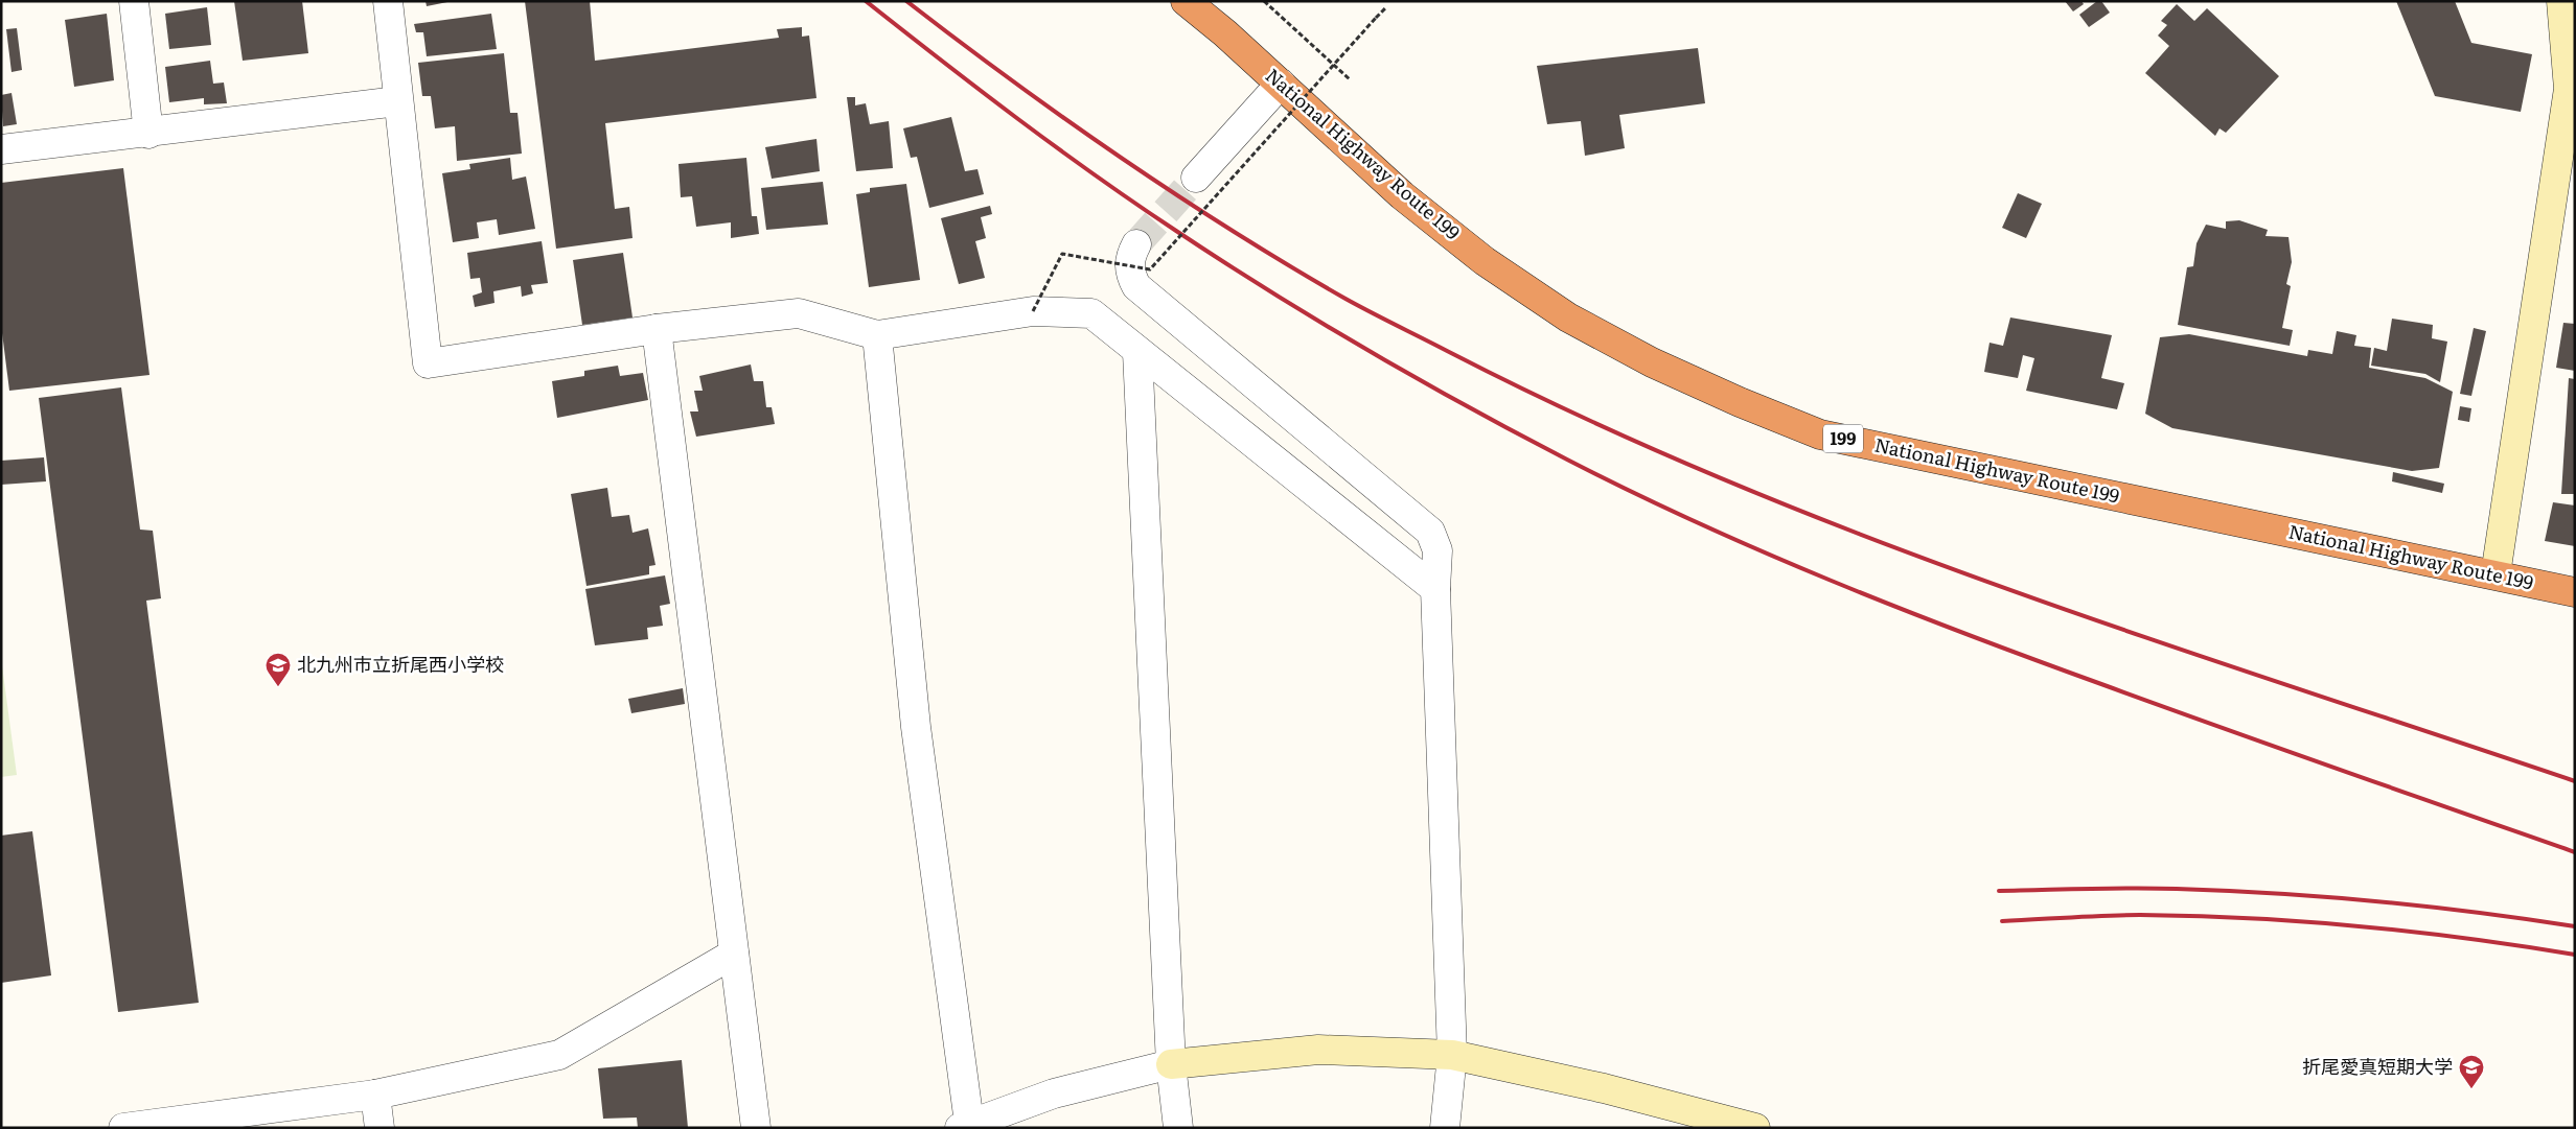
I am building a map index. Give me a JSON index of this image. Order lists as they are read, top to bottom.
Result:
{
  "streets": {
    "highway": ["National Highway Route 199", "199"]
  },
  "places": {
    "school or university": ["北九州市立折尾西小学校", "折尾愛真短期大学"]
  }
}
